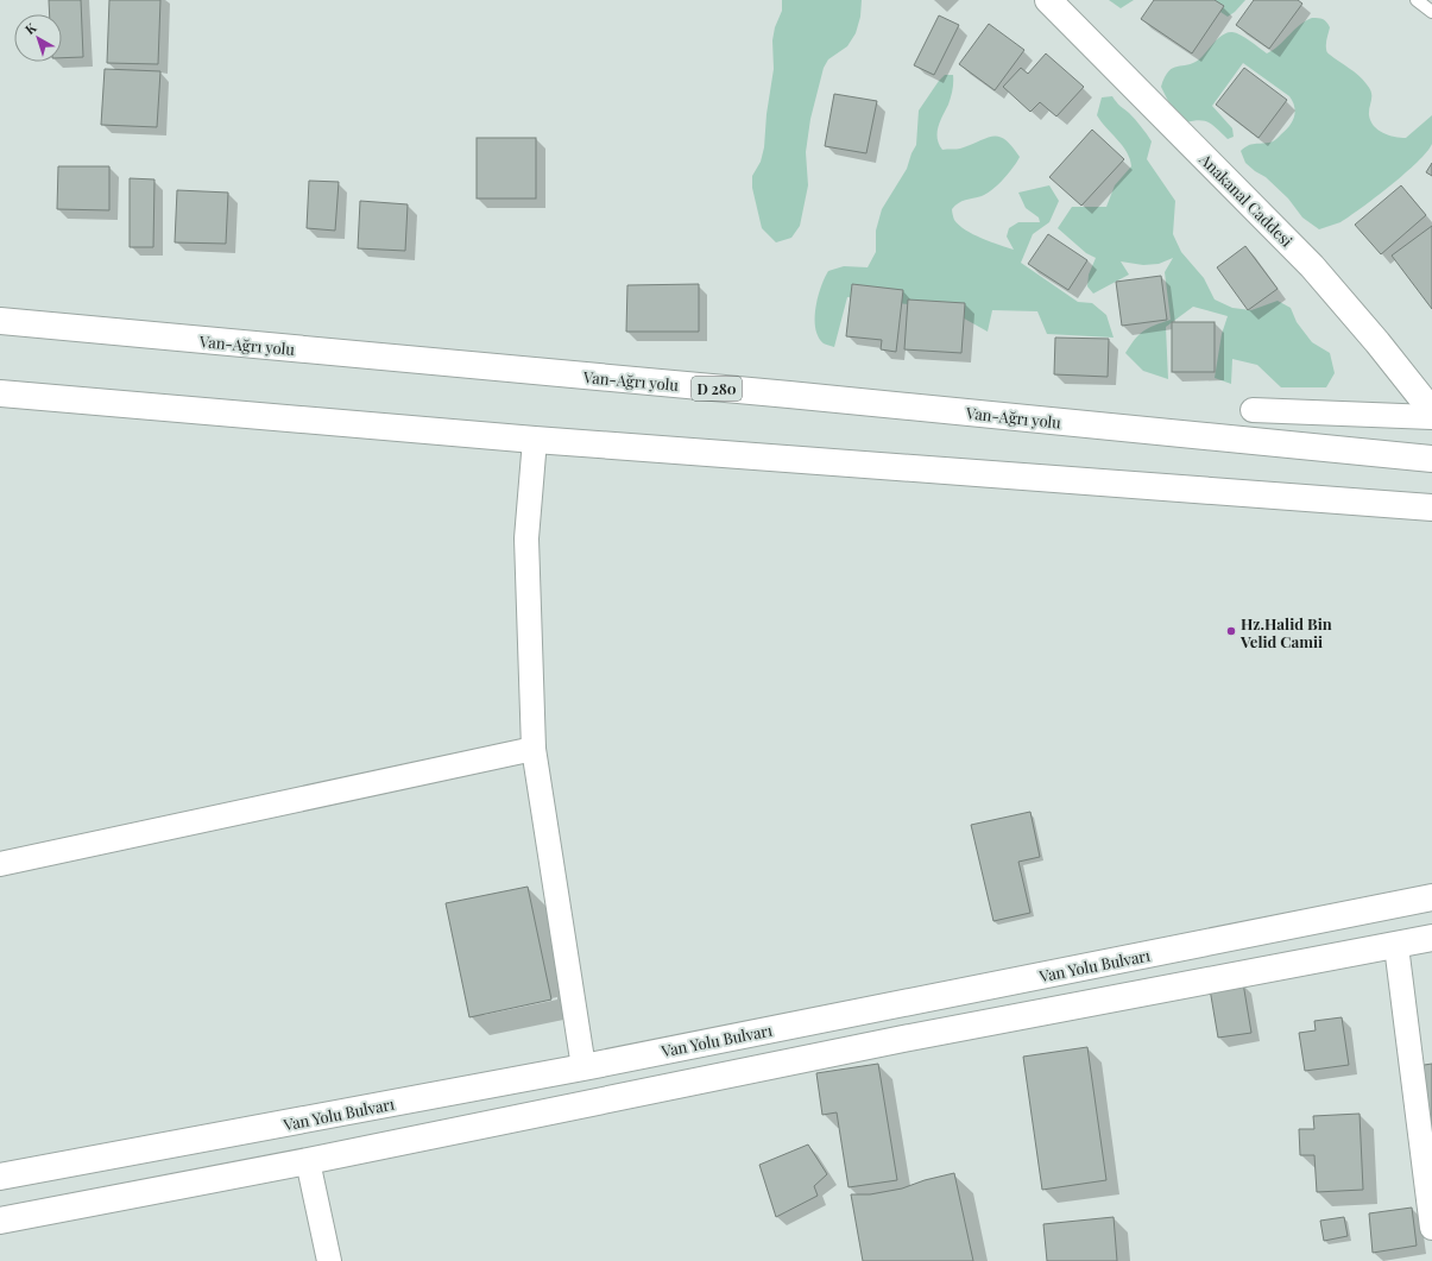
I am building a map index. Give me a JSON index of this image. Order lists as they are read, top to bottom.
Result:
{
  "streets": {
    "main road": [
      "Anakanal Caddesi",
      "Van-Ağrı yolu",
      "D 280",
      "Van Yolu Bulvarı"
    ]
  },
  "places": ["Hz.Halid Bin Velid Camii"],
  "north": "top left"
}
